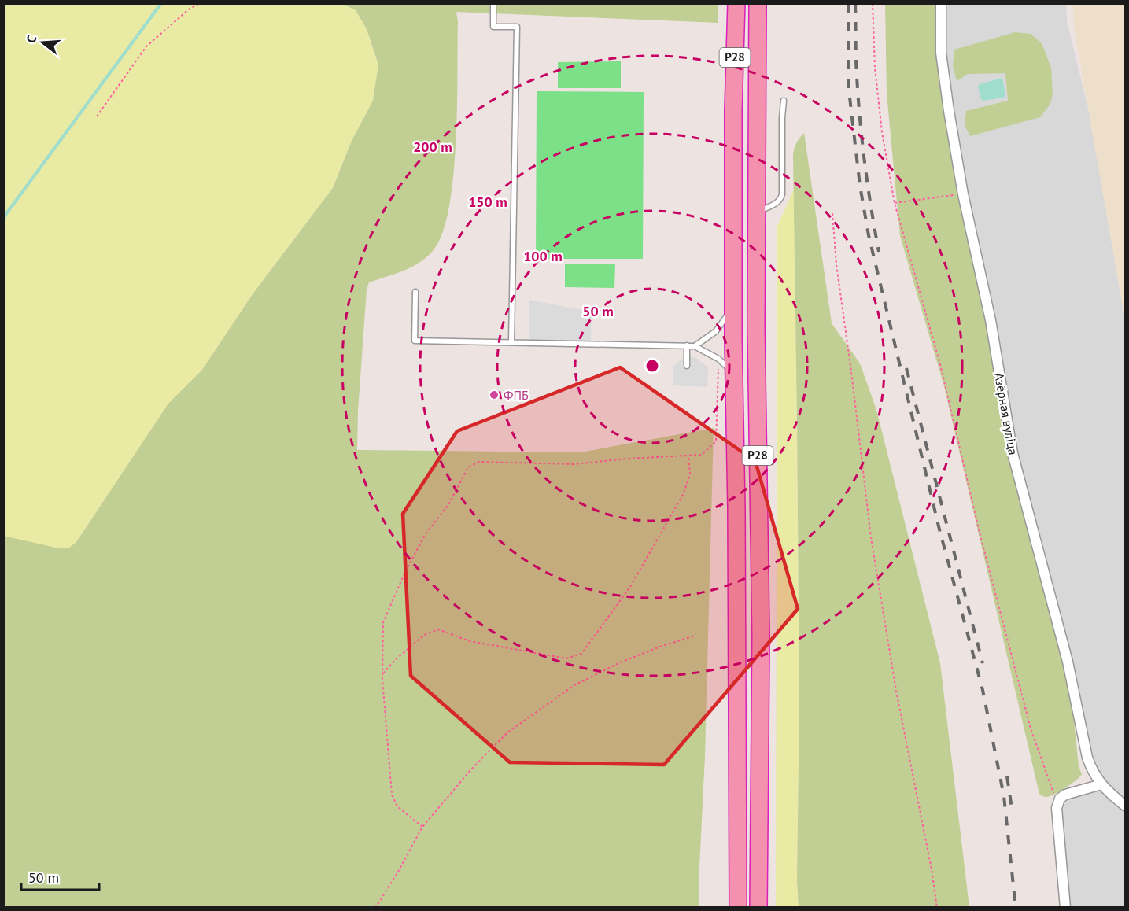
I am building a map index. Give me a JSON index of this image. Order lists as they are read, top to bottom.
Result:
{
  "streets": {
    "highway": ["Р28"],
    "street": ["Азёрная вуліца"]
  },
  "places": ["ФПБ"],
  "scale_bar": "50 m",
  "north": "left",
  "rings": [
    "200 m",
    "150 m",
    "100 m",
    "50 m"
  ]
}
